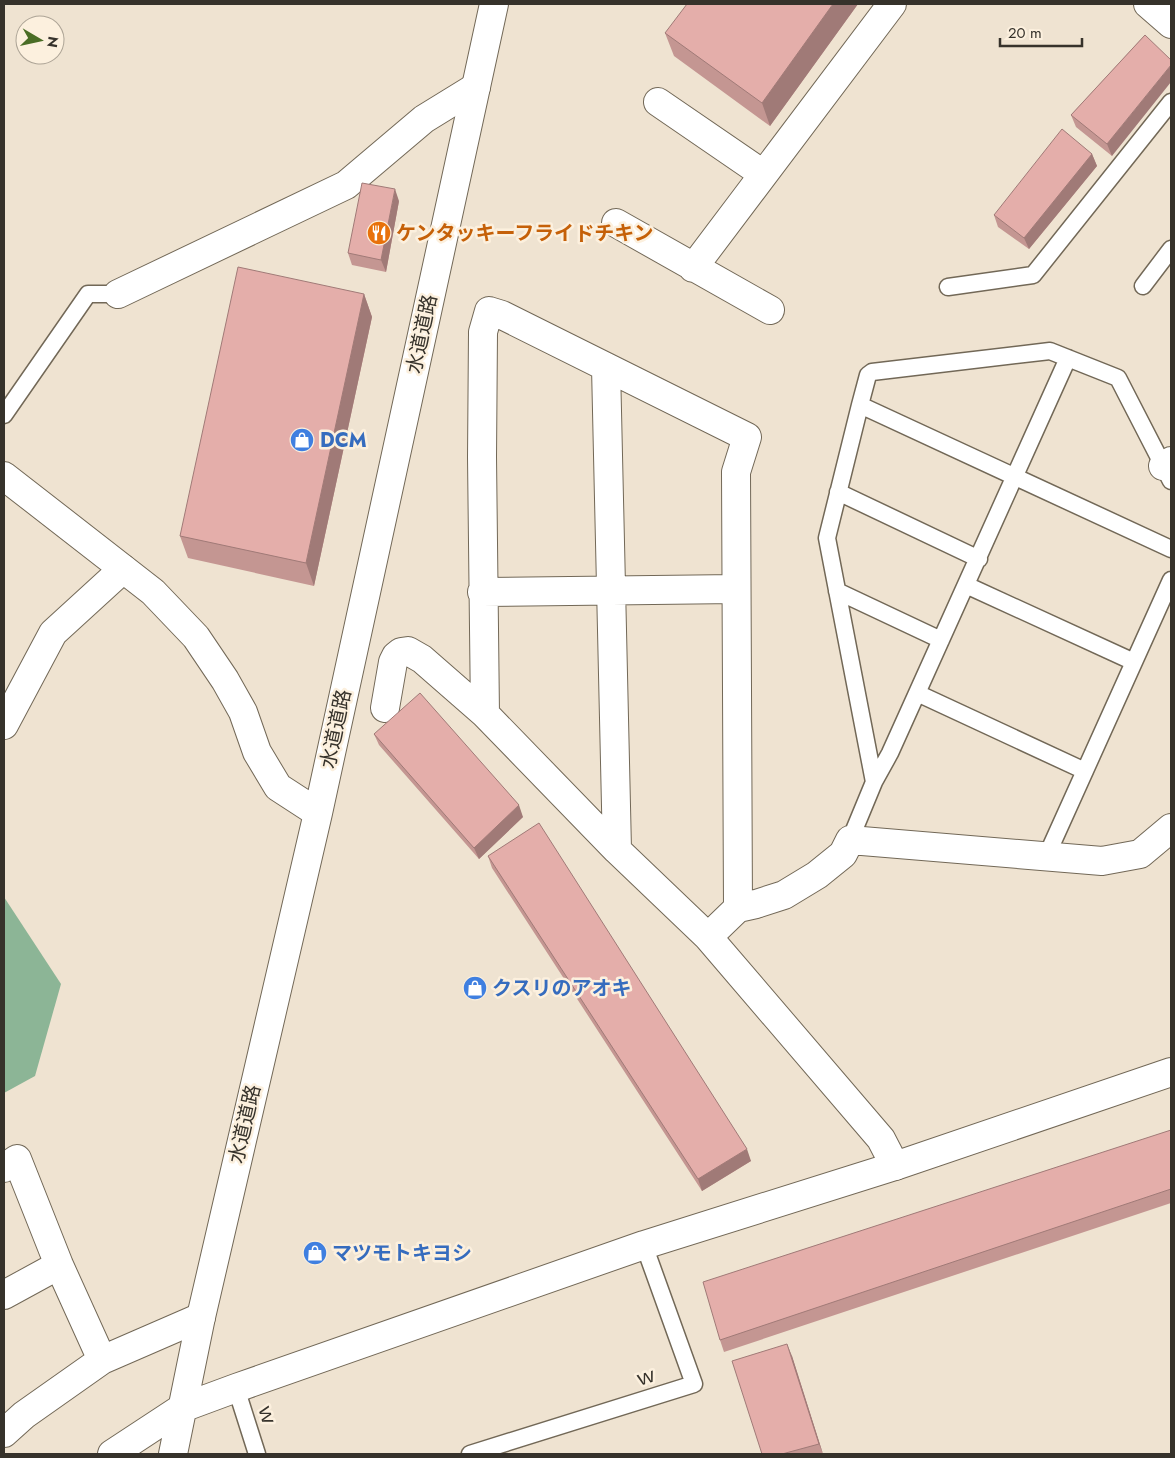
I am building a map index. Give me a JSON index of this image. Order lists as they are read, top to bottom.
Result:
{
  "streets": {
    "street": ["水道道路"],
    "lane": ["ｗ"]
  },
  "places": {
    "restaurant": ["ケンタッキーフライドチキン"],
    "shop": ["DCM", "クスリのアオキ", "マツモトキヨシ"]
  },
  "scale_bar": "20 m",
  "north": "right"
}
